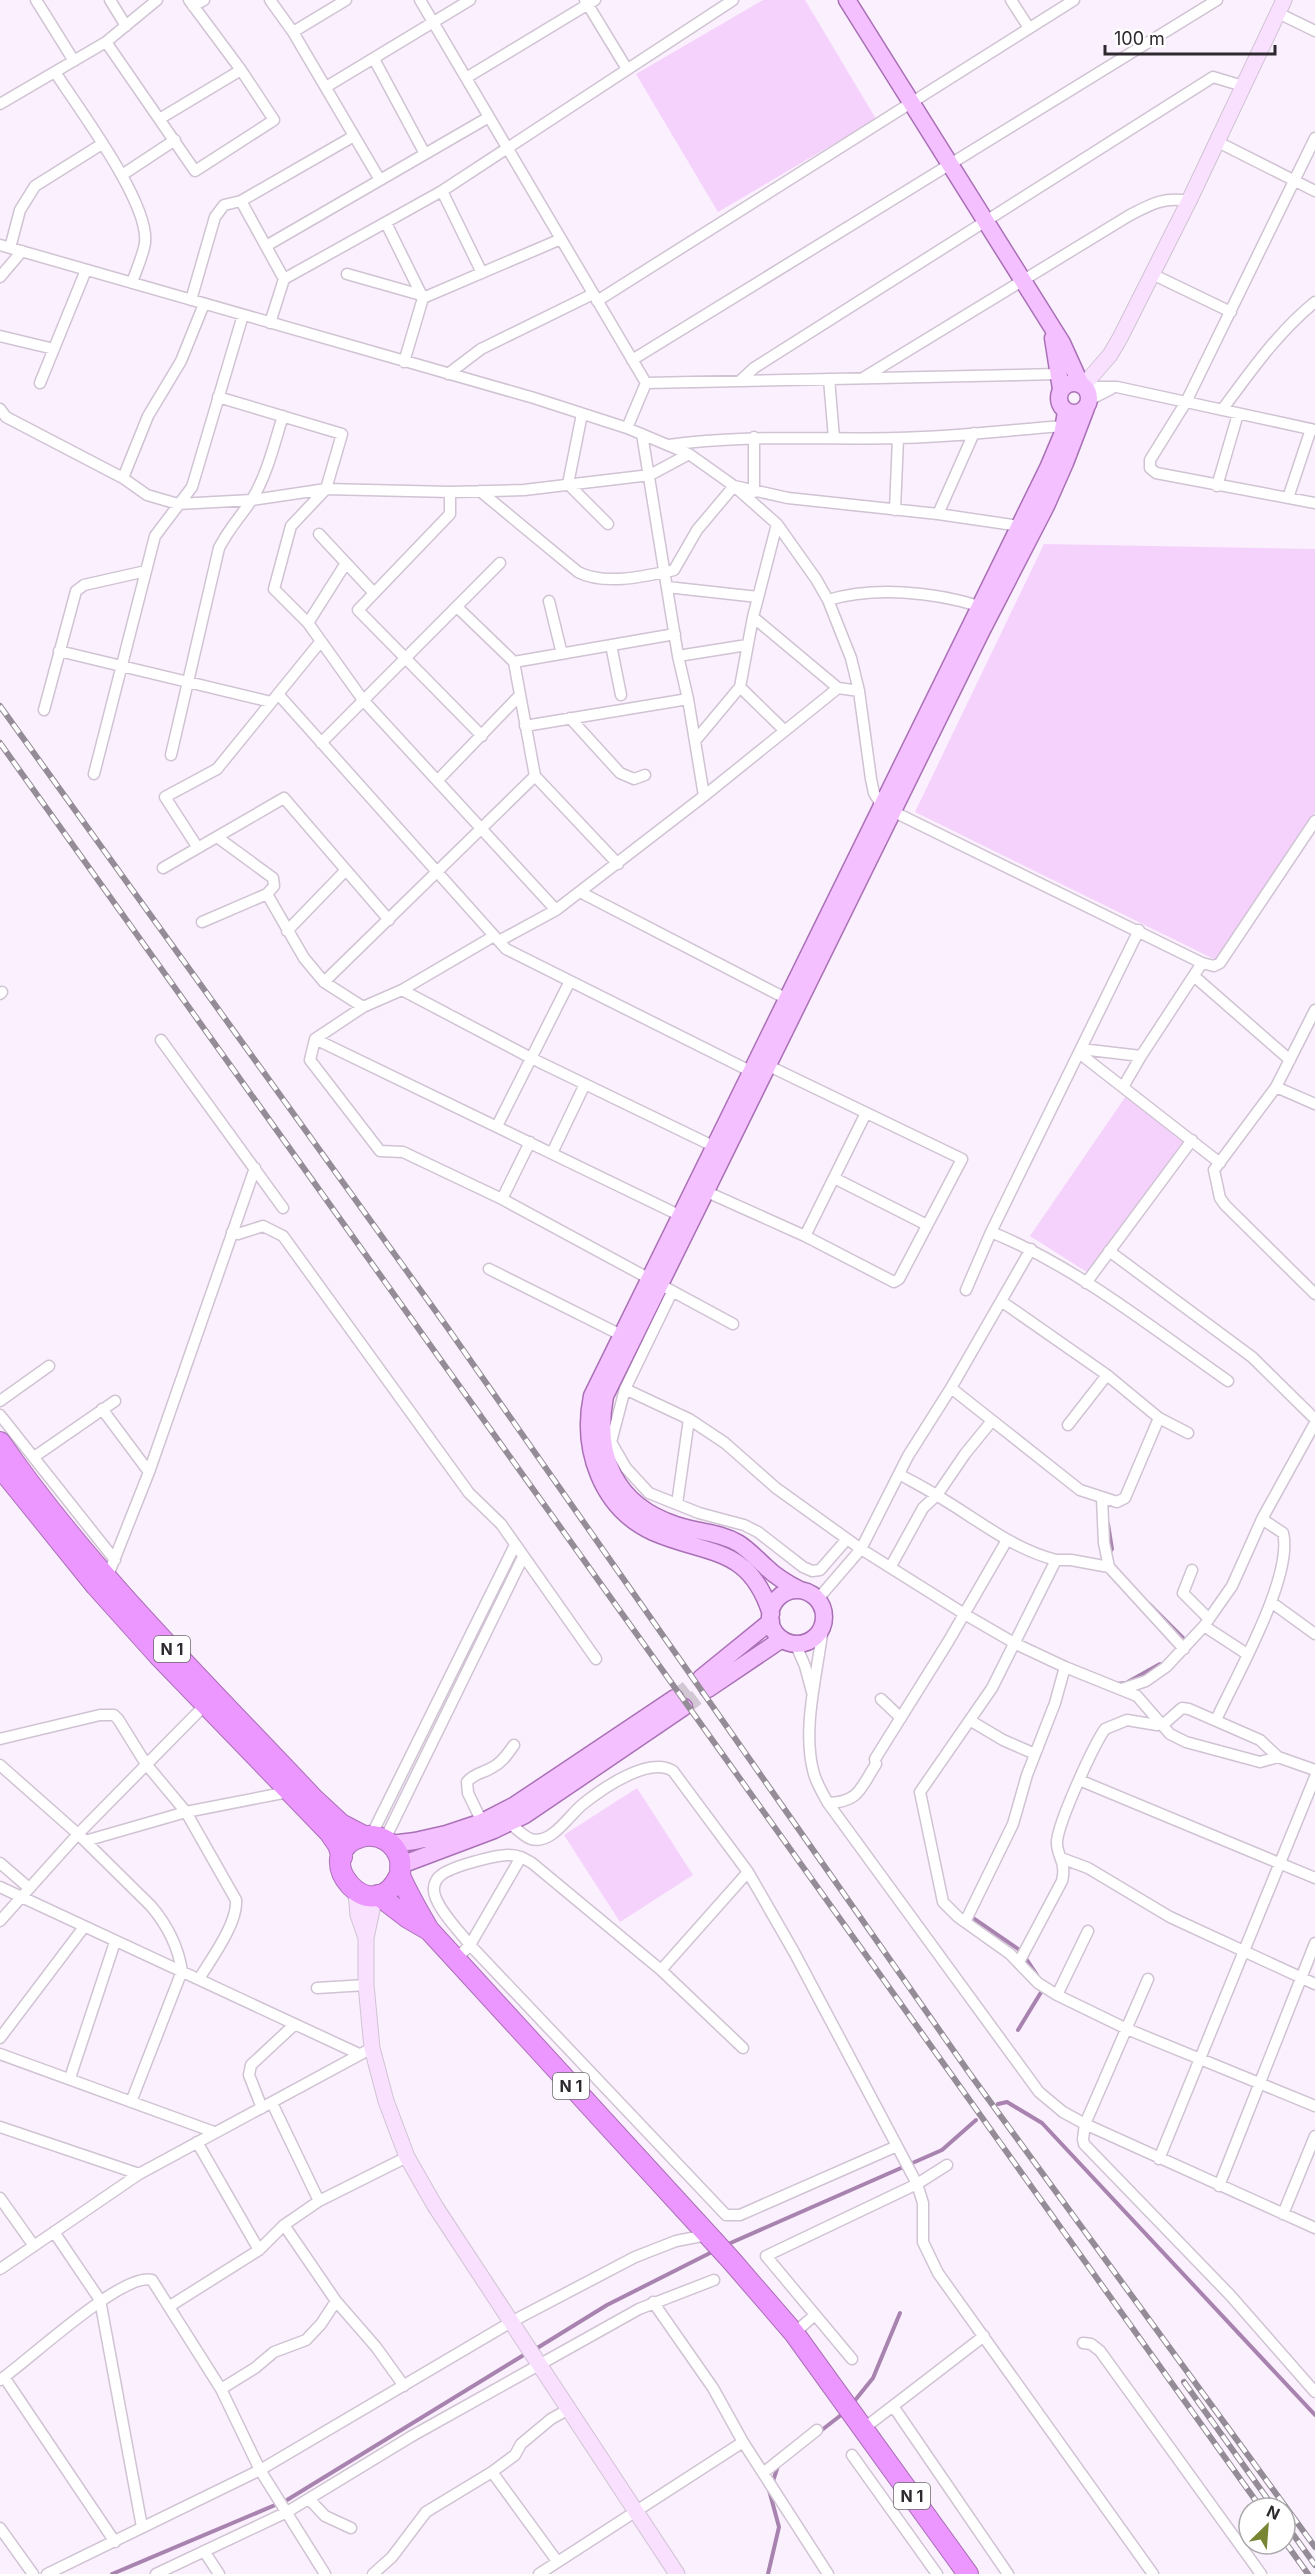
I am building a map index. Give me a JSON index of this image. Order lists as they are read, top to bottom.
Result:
{
  "streets": {
    "highway": ["N 1"]
  },
  "scale_bar": "100 m",
  "north": "top right"
}
